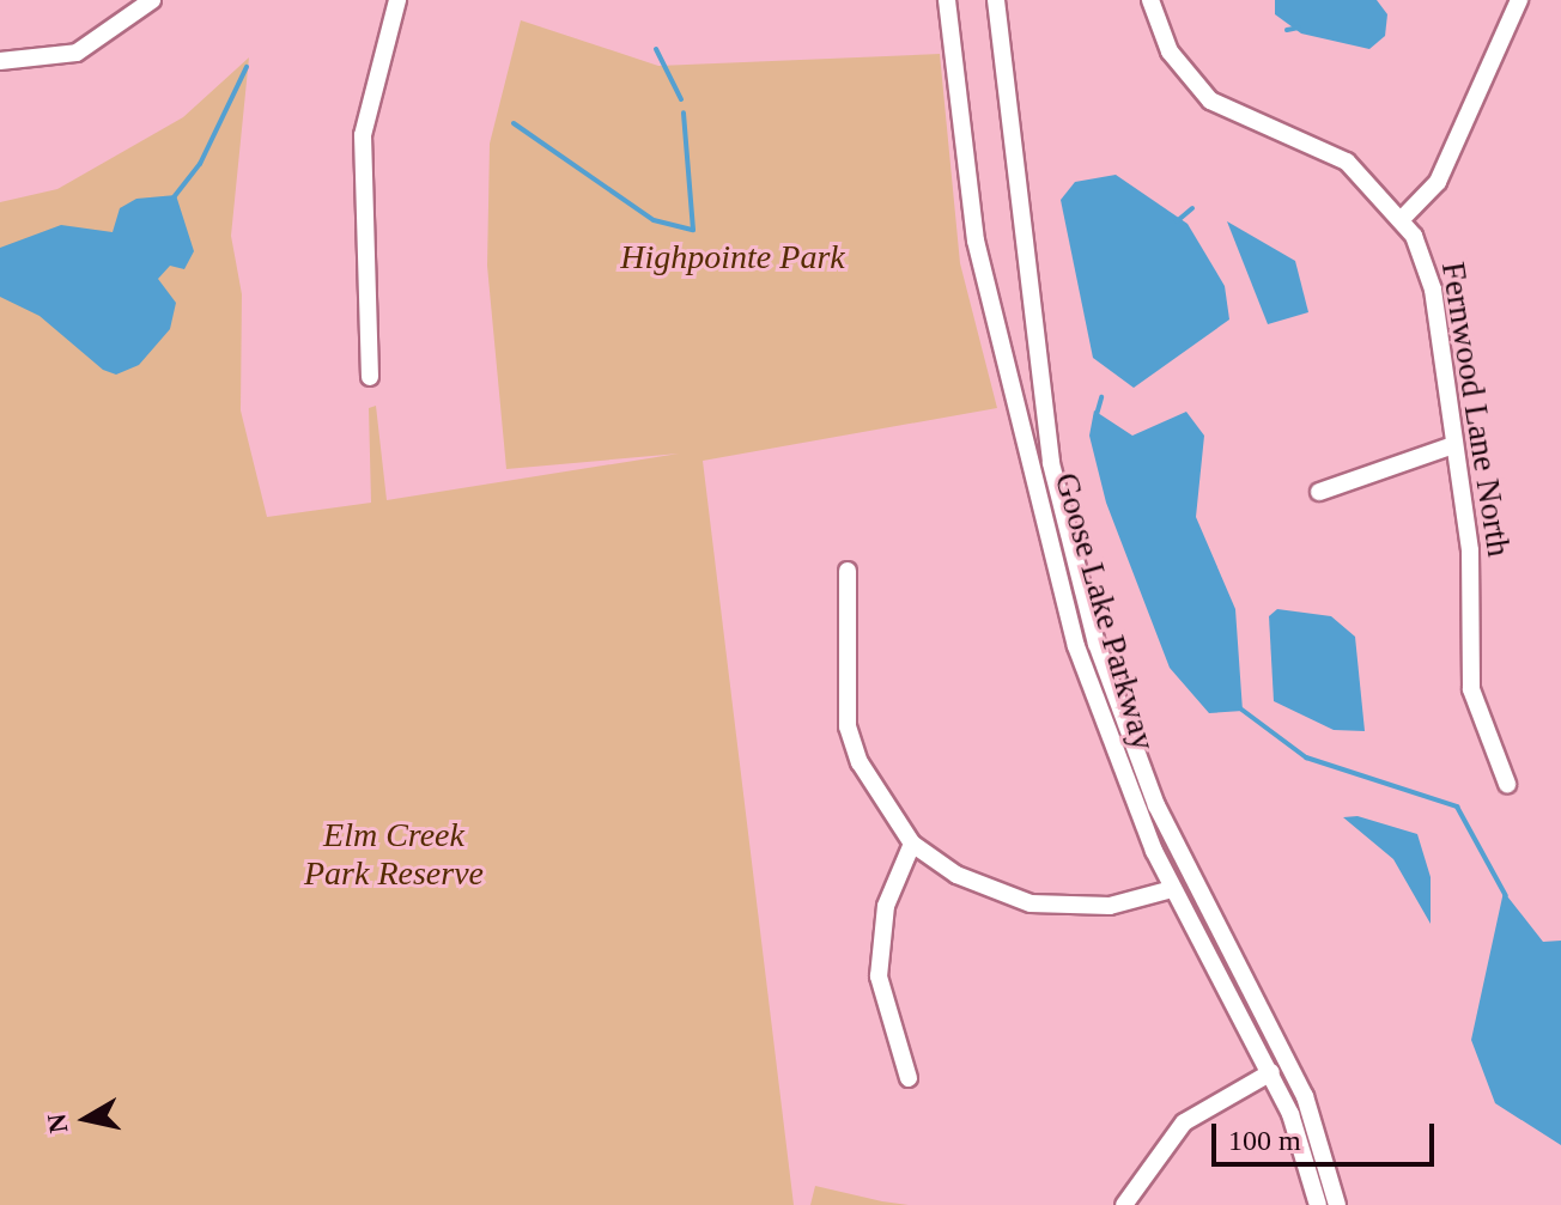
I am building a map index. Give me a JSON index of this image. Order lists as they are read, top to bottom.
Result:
{
  "streets": {
    "street": ["Fernwood Lane North", "Goose Lake Parkway"]
  },
  "parks": ["Highpointe Park", "Elm Creek Park Reserve"],
  "scale_bar": "100 m",
  "north": "left"
}
